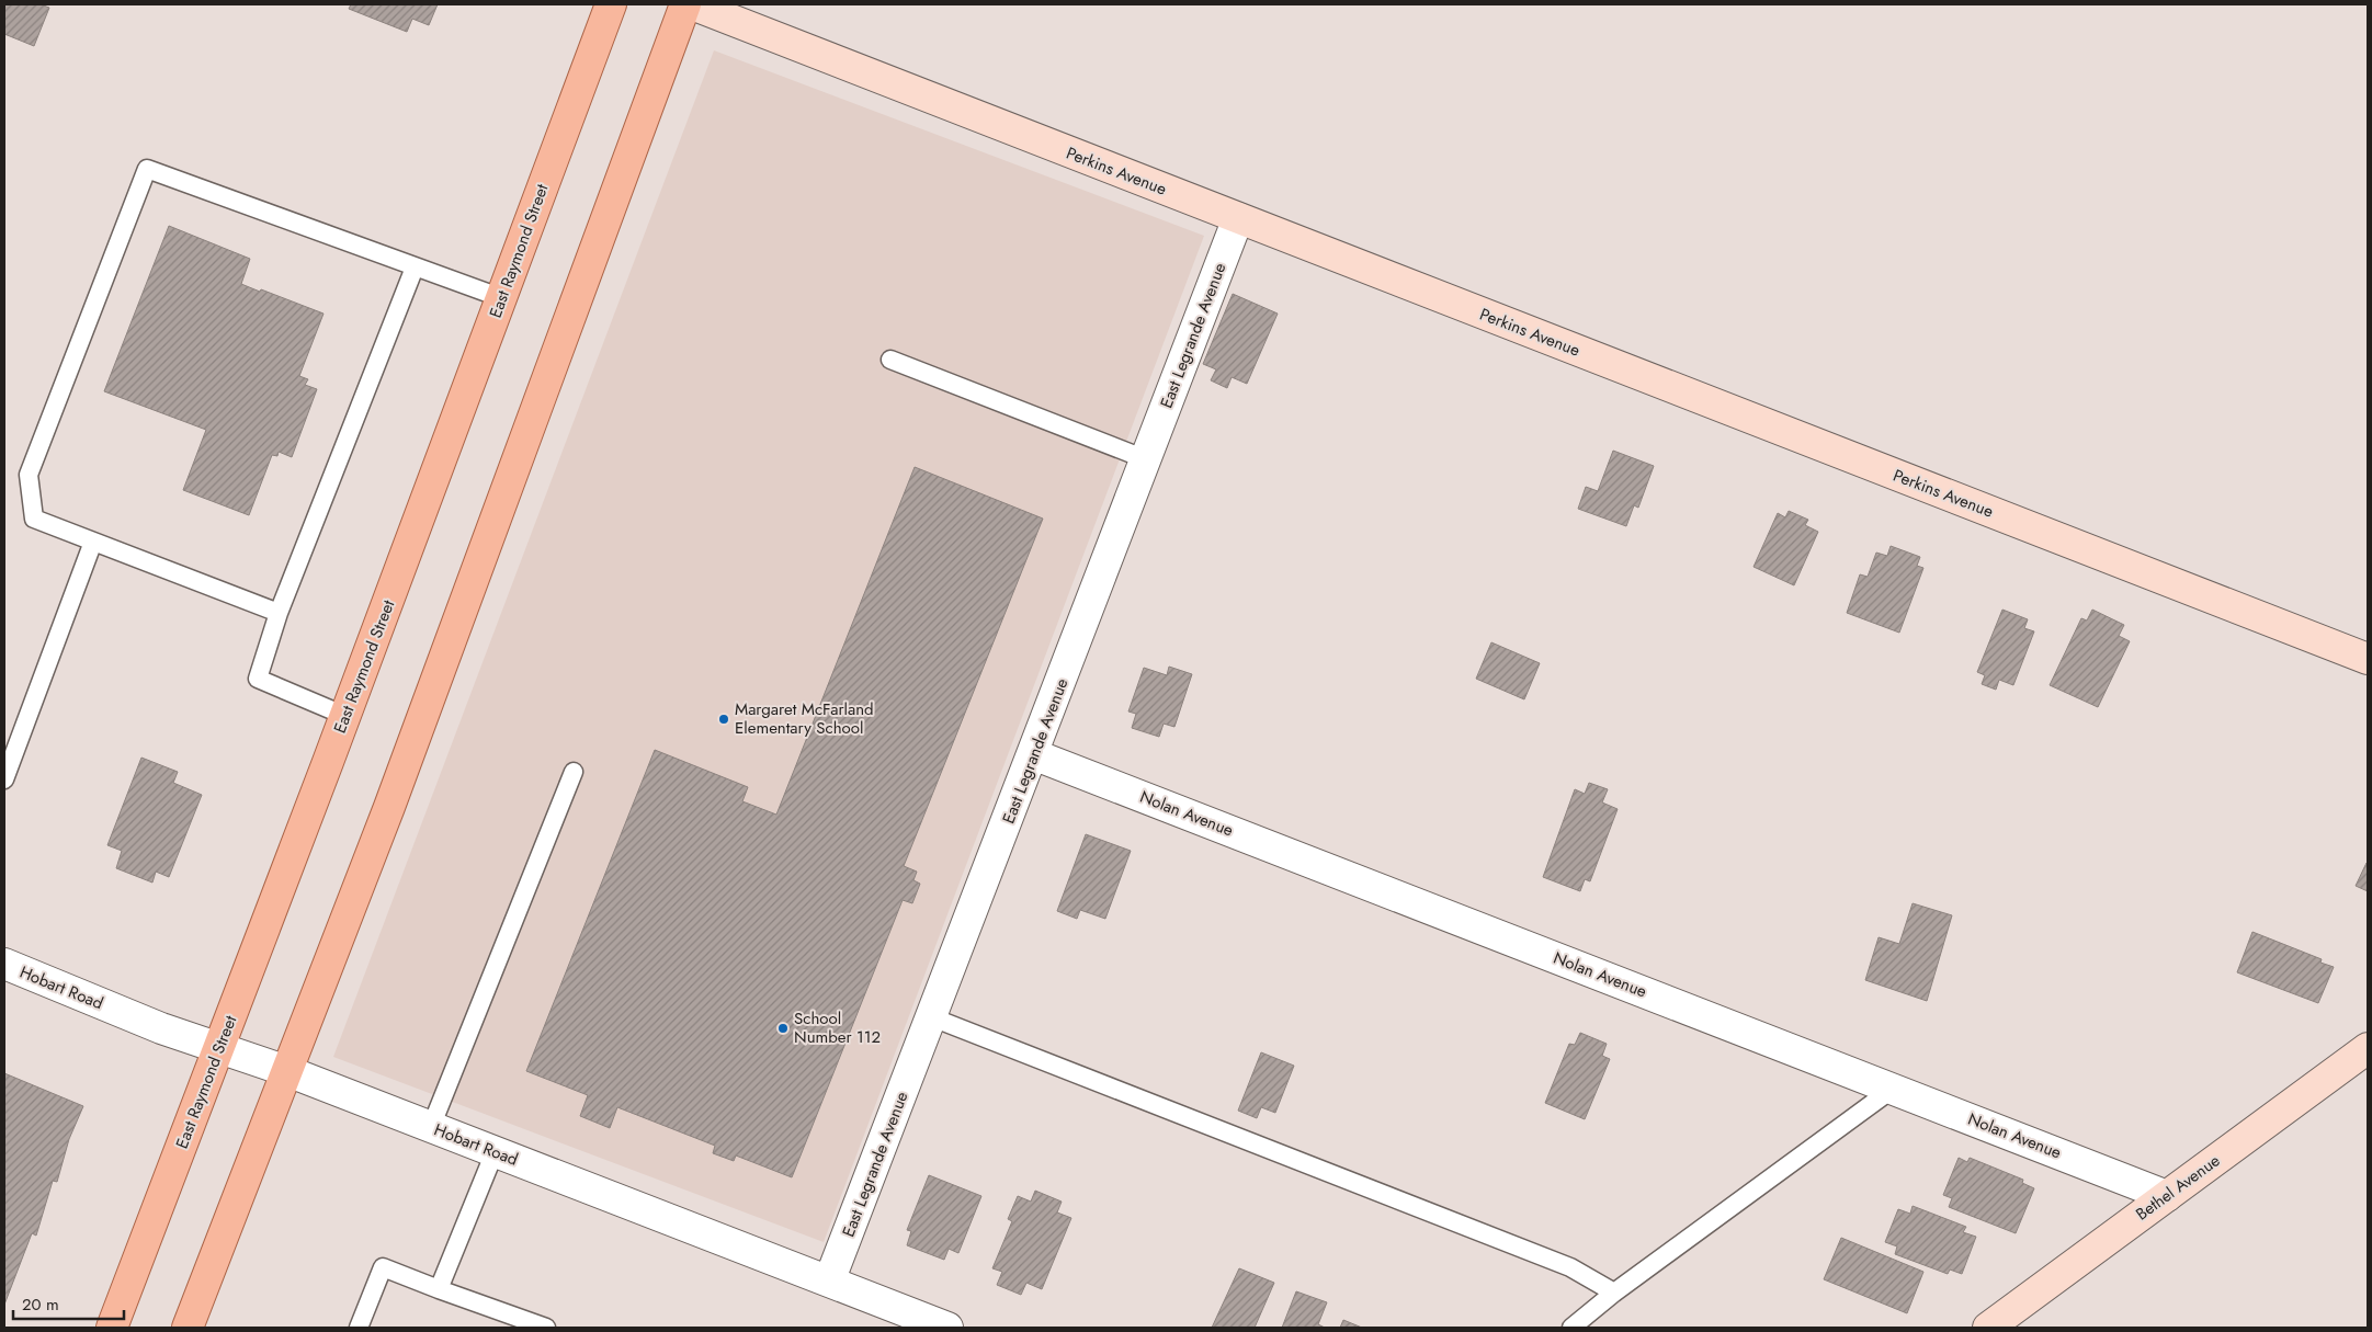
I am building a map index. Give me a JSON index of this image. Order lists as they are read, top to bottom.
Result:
{
  "streets": {
    "main road": ["East Raymond Street"],
    "street": [
      "Perkins Avenue",
      "East Legrande Avenue",
      "Nolan Avenue",
      "Hobart Road",
      "Bethel Avenue"
    ]
  },
  "crossings": [
    ["Perkins Avenue", "East Legrande Avenue"],
    ["East Raymond Street", "Hobart Road"],
    ["East Legrande Avenue", "Nolan Avenue"],
    ["East Legrande Avenue", "Hobart Road"],
    ["Nolan Avenue", "Bethel Avenue"]
  ],
  "places": ["Margaret McFarland Elementary School", "School Number 112"],
  "scale_bar": "20 m"
}
